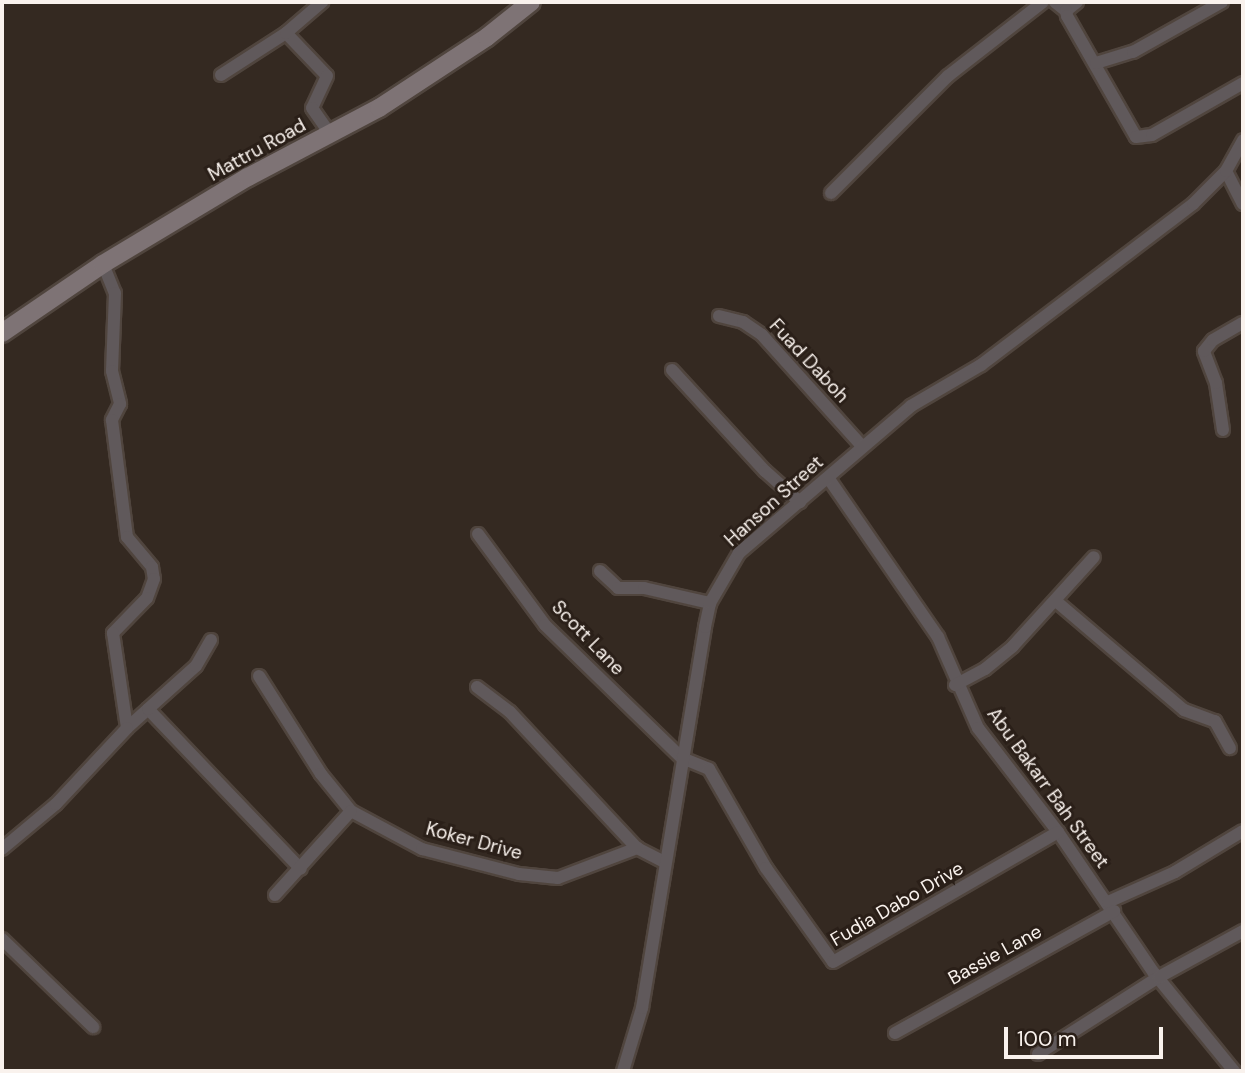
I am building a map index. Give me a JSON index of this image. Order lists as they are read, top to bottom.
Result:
{
  "streets": {
    "main road": ["Mattru Road"],
    "street": [
      "Fuad Daboh",
      "Hanson Street",
      "Scott Lane",
      "Abu Bakarr Bah Street",
      "Koker Drive",
      "Fudia Dabo Drive",
      "Bassie Lane"
    ]
  },
  "crossings": [
    ["Fuad Daboh", "Hanson Street"],
    ["Hanson Street", "Scott Lane"],
    ["Hanson Street", "Abu Bakarr Bah Street"],
    ["Hanson Street", "Fudia Dabo Drive"],
    ["Scott Lane", "Fudia Dabo Drive"],
    ["Abu Bakarr Bah Street", "Fudia Dabo Drive"],
    ["Abu Bakarr Bah Street", "Bassie Lane"]
  ],
  "scale_bar": "100 m"
}
